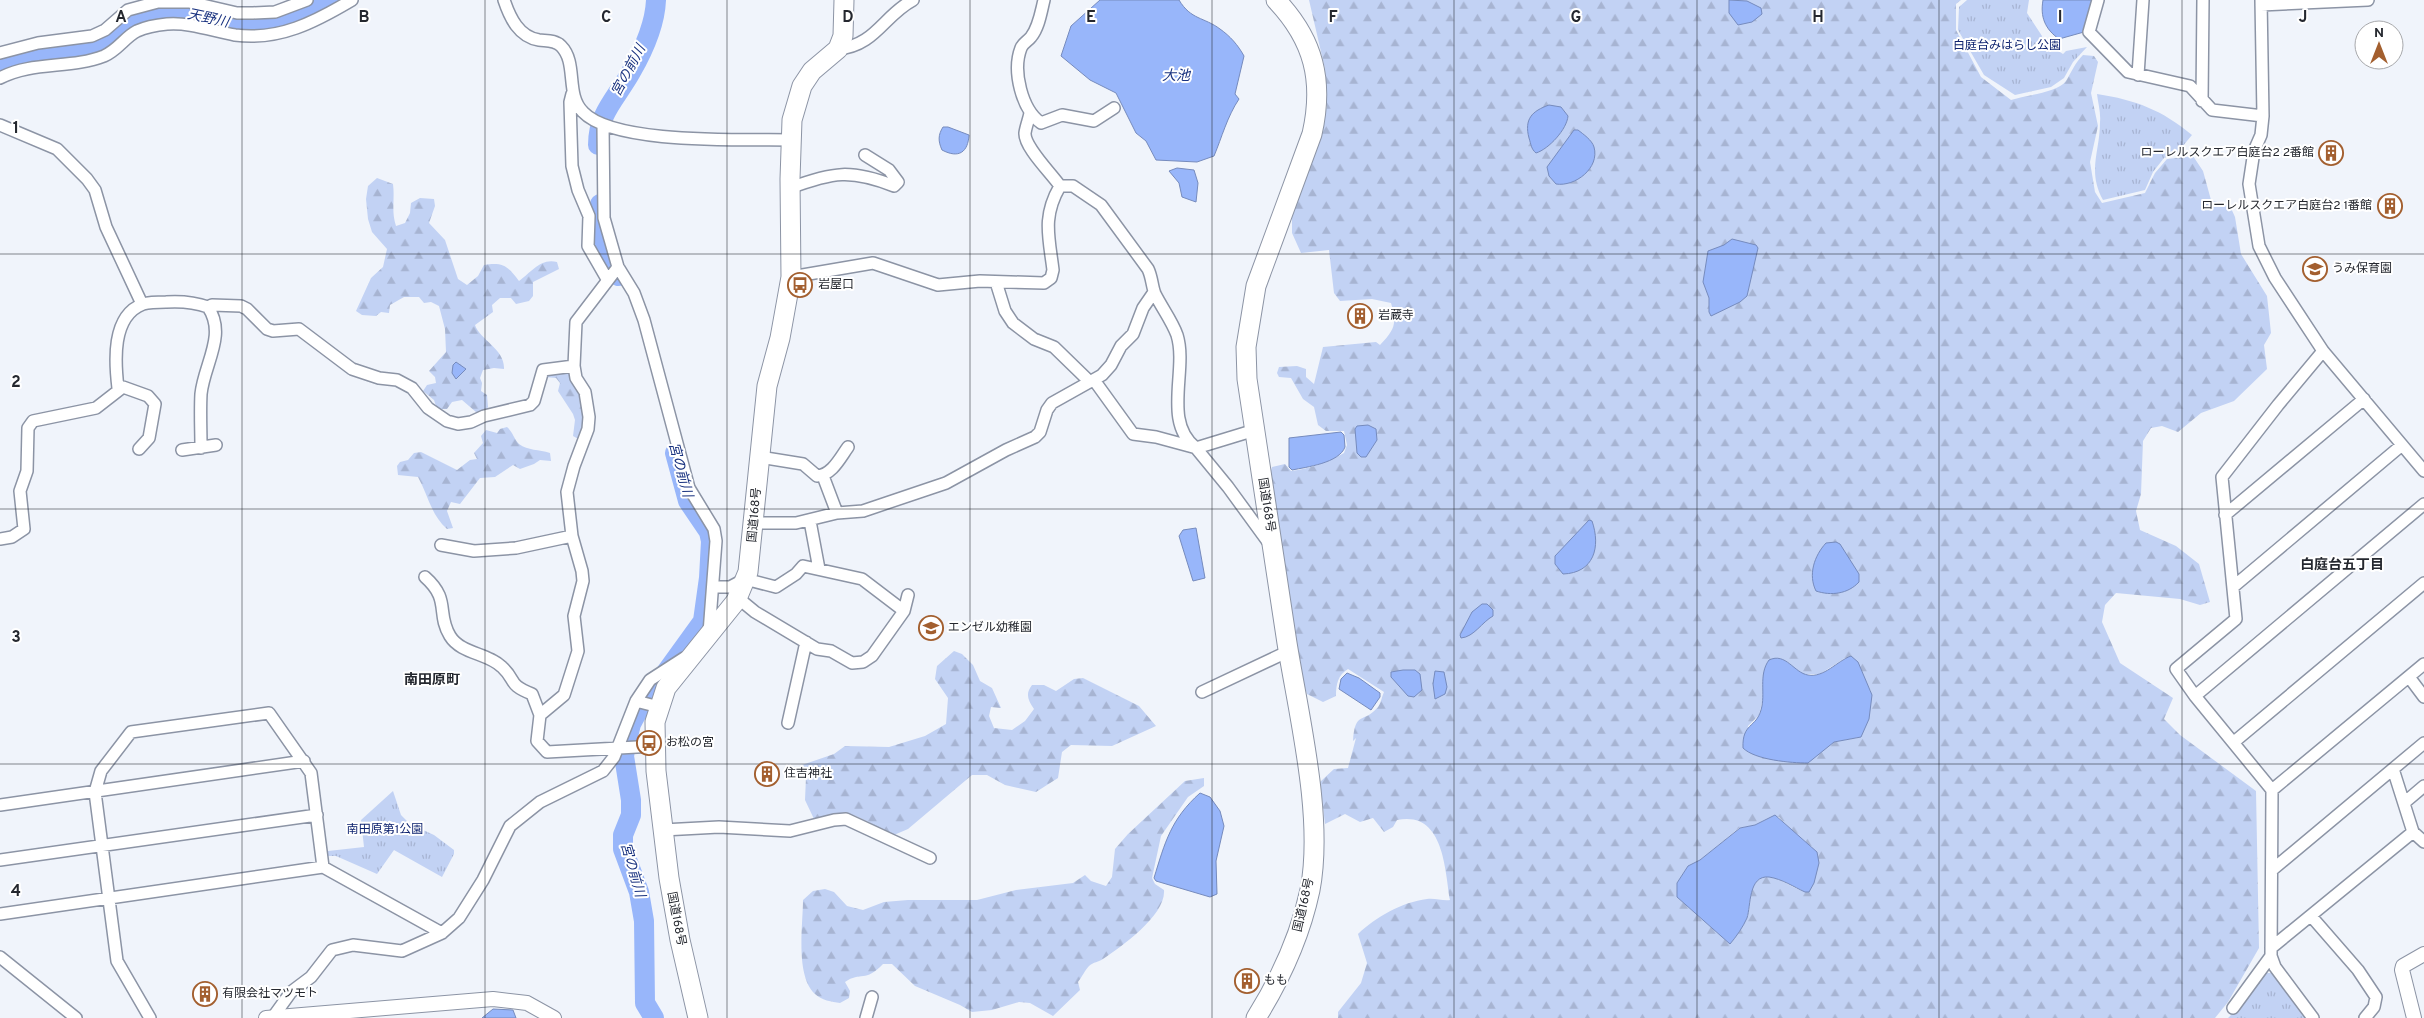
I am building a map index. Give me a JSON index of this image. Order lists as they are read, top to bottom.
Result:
{
  "streets": {
    "highway": ["国道168号"]
  },
  "districts": ["白庭台五丁目", "南田原町"],
  "water": ["天野川", "宮の前川", "大池"],
  "parks": ["白庭台みはらし公園", "南田原第1公園"],
  "places": {
    "building": [
      "ローレルスクエア白庭台2 2番館",
      "ローレルスクエア白庭台2 1番館",
      "岩蔵寺",
      "住吉神社",
      "もも",
      "有限会社マツモト"
    ],
    "school or university": ["うみ保育園", "エンゼル幼稚園"],
    "bus stop": ["岩屋口", "お松の宮"]
  },
  "north": "top",
  "grid": {
    "columns": [
      "A",
      "B",
      "C",
      "D",
      "E",
      "F",
      "G",
      "H",
      "I",
      "J"
    ],
    "rows": [
      "1",
      "2",
      "3",
      "4"
    ]
  }
}
